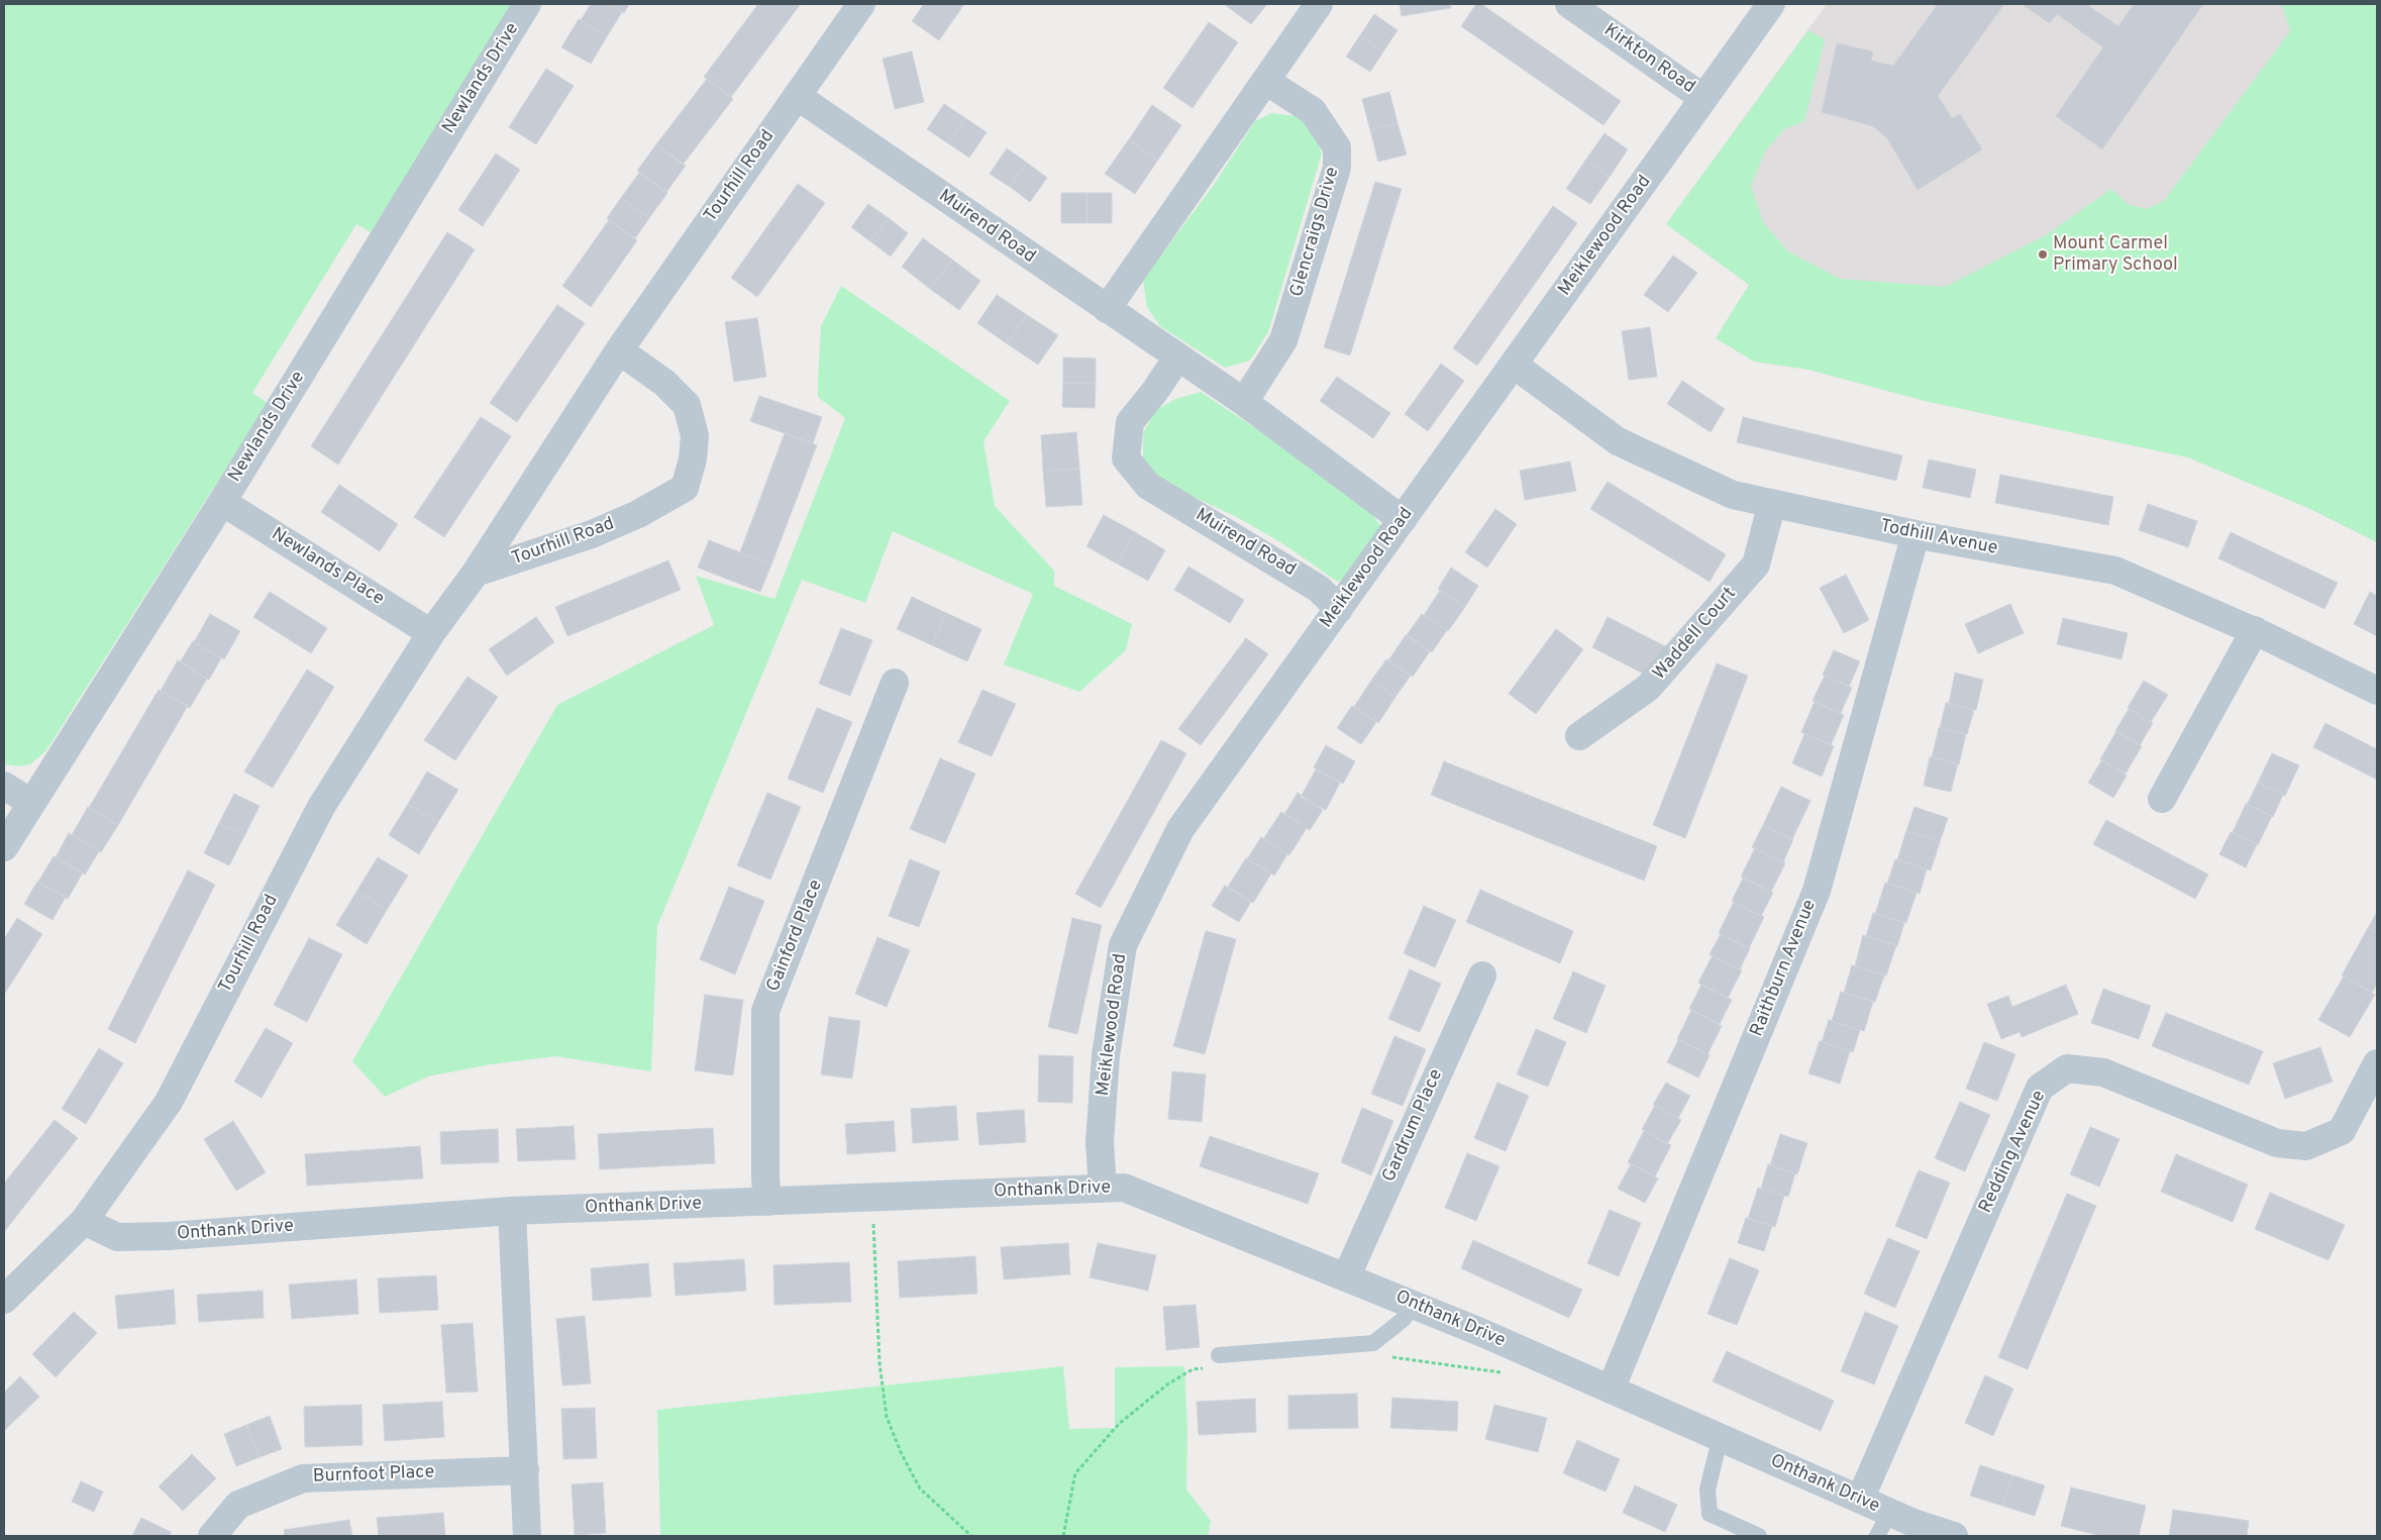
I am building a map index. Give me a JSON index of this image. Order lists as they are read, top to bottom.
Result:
{
  "streets": {
    "street": [
      "Kirkton Road",
      "Newlands Drive",
      "Tourhill Road",
      "Muirend Road",
      "Glencraigs Drive",
      "Meiklewood Road",
      "Todhill Avenue",
      "Newlands Place",
      "Waddell Court",
      "Gainford Place",
      "Raithburn Avenue",
      "Gardrum Place",
      "Redding Avenue",
      "Onthank Drive",
      "Burnfoot Place"
    ]
  },
  "crossings": [
    ["Kirkton Road", "Meiklewood Road"],
    ["Newlands Drive", "Newlands Place"],
    ["Tourhill Road", "Muirend Road"],
    ["Tourhill Road", "Newlands Place"],
    ["Tourhill Road", "Onthank Drive"],
    ["Muirend Road", "Glencraigs Drive"],
    ["Muirend Road", "Meiklewood Road"],
    ["Meiklewood Road", "Todhill Avenue"],
    ["Meiklewood Road", "Onthank Drive"],
    ["Todhill Avenue", "Waddell Court"],
    ["Todhill Avenue", "Raithburn Avenue"],
    ["Gainford Place", "Onthank Drive"],
    ["Raithburn Avenue", "Onthank Drive"],
    ["Gardrum Place", "Onthank Drive"],
    ["Redding Avenue", "Onthank Drive"]
  ],
  "places": ["Mount Carmel Primary School"]
}
